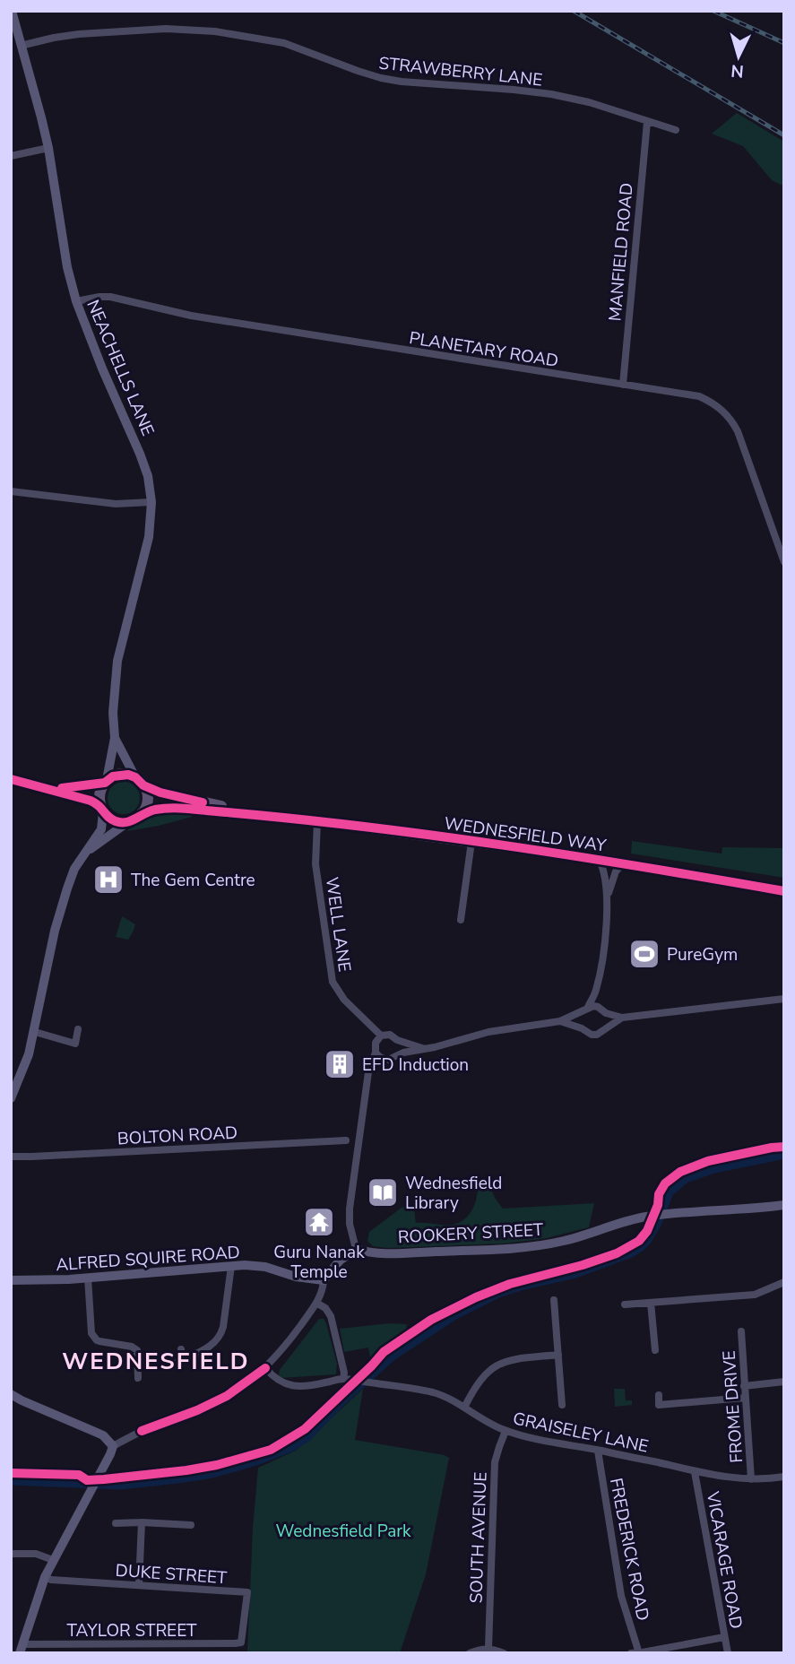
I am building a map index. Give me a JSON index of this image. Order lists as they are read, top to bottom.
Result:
{
  "streets": {
    "main road": ["WEDNESFIELD WAY"],
    "street": [
      "STRAWBERRY LANE",
      "MANFIELD ROAD",
      "PLANETARY ROAD",
      "NEACHELLS LANE",
      "WELL LANE",
      "BOLTON ROAD",
      "ROOKERY STREET",
      "ALFRED SQUIRE ROAD",
      "FROME DRIVE",
      "GRAISELEY LANE",
      "SOUTH AVENUE",
      "FREDERICK ROAD",
      "VICARAGE ROAD",
      "DUKE STREET",
      "TAYLOR STREET"
    ]
  },
  "crossings": [
    ["STRAWBERRY LANE", "MANFIELD ROAD"],
    ["STRAWBERRY LANE", "NEACHELLS LANE"],
    ["MANFIELD ROAD", "PLANETARY ROAD"],
    ["PLANETARY ROAD", "NEACHELLS LANE"],
    ["NEACHELLS LANE", "WEDNESFIELD WAY"],
    ["WEDNESFIELD WAY", "WELL LANE"],
    ["FROME DRIVE", "GRAISELEY LANE"],
    ["GRAISELEY LANE", "SOUTH AVENUE"],
    ["GRAISELEY LANE", "FREDERICK ROAD"],
    ["GRAISELEY LANE", "VICARAGE ROAD"],
    ["DUKE STREET", "TAYLOR STREET"]
  ],
  "districts": ["WEDNESFIELD"],
  "parks": ["Wednesfield Park"],
  "places": {
    "hospital": ["The Gem Centre"],
    "sports": ["PureGym"],
    "building": ["EFD Induction"],
    "library": ["Wednesfield Library"],
    "temple": ["Guru Nanak Temple"]
  },
  "north": "bottom"
}
